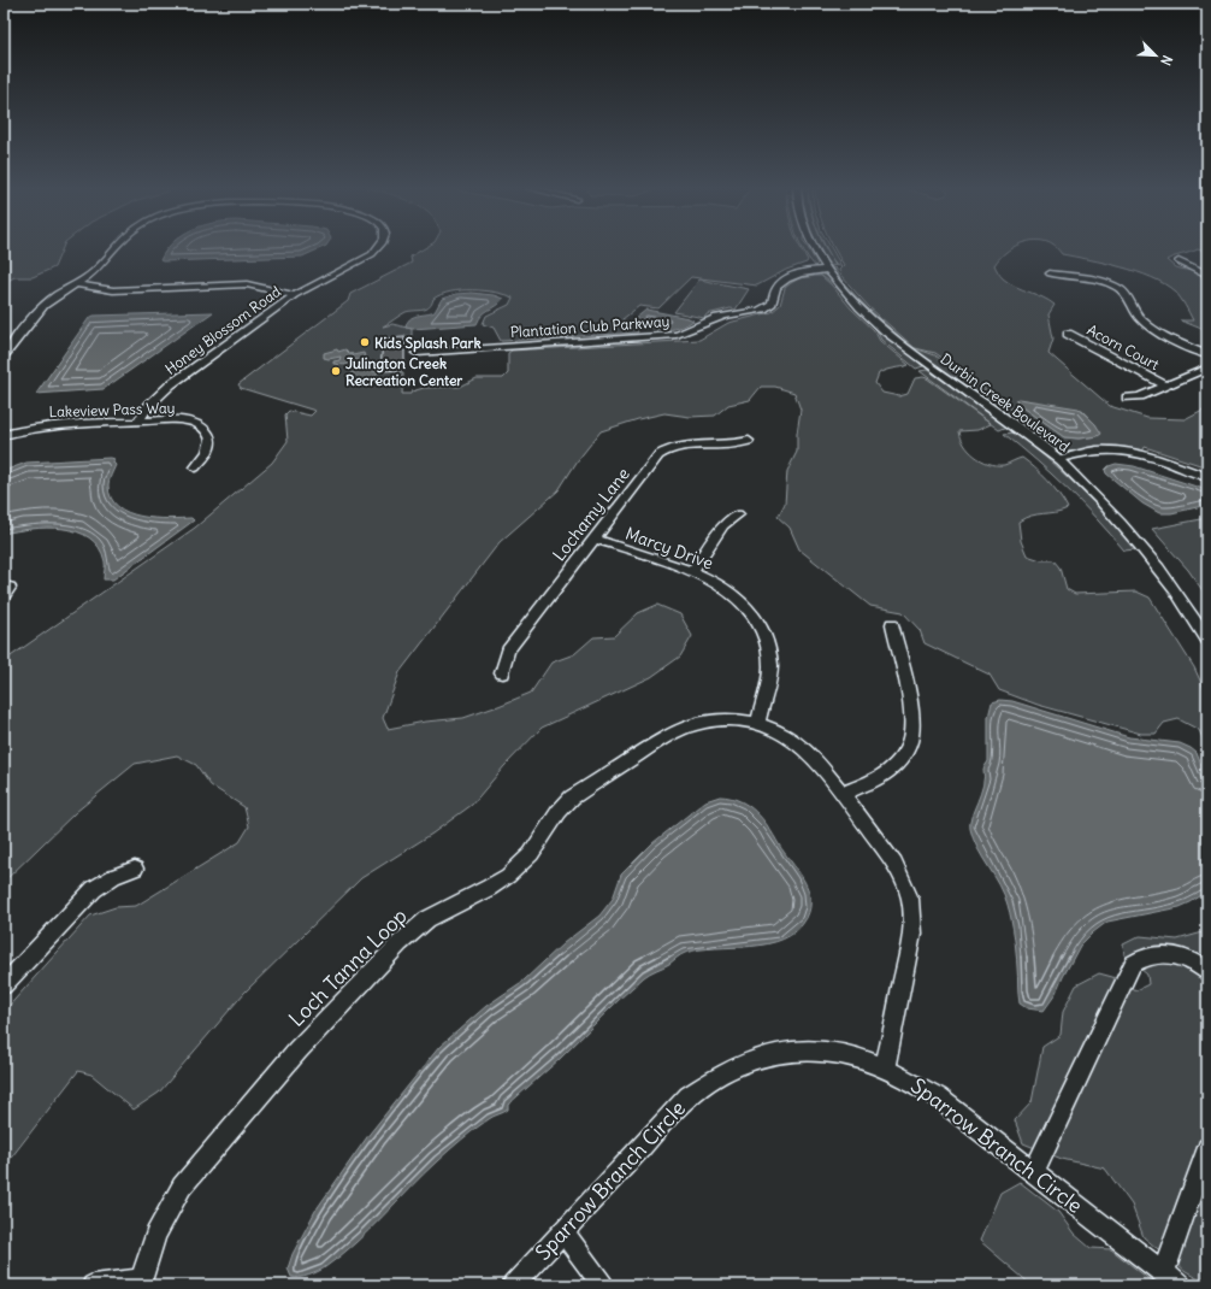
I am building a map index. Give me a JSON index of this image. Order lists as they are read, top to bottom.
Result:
{
  "streets": {
    "street": [
      "Plantation Club Parkway",
      "Honey Blossom Road",
      "Acorn Court",
      "Durbin Creek Boulevard",
      "Lakeview Pass Way",
      "Lochamy Lane",
      "Marcy Drive",
      "Loch Tanna Loop",
      "Sparrow Branch Circle"
    ]
  },
  "crossings": [
    ["Plantation Club Parkway", "Durbin Creek Boulevard"],
    ["Honey Blossom Road", "Lakeview Pass Way"],
    ["Lochamy Lane", "Marcy Drive"],
    ["Marcy Drive", "Loch Tanna Loop"],
    ["Loch Tanna Loop", "Sparrow Branch Circle"]
  ],
  "places": ["Kids Splash Park", "Julington Creek Recreation Center"],
  "north": "bottom right"
}
